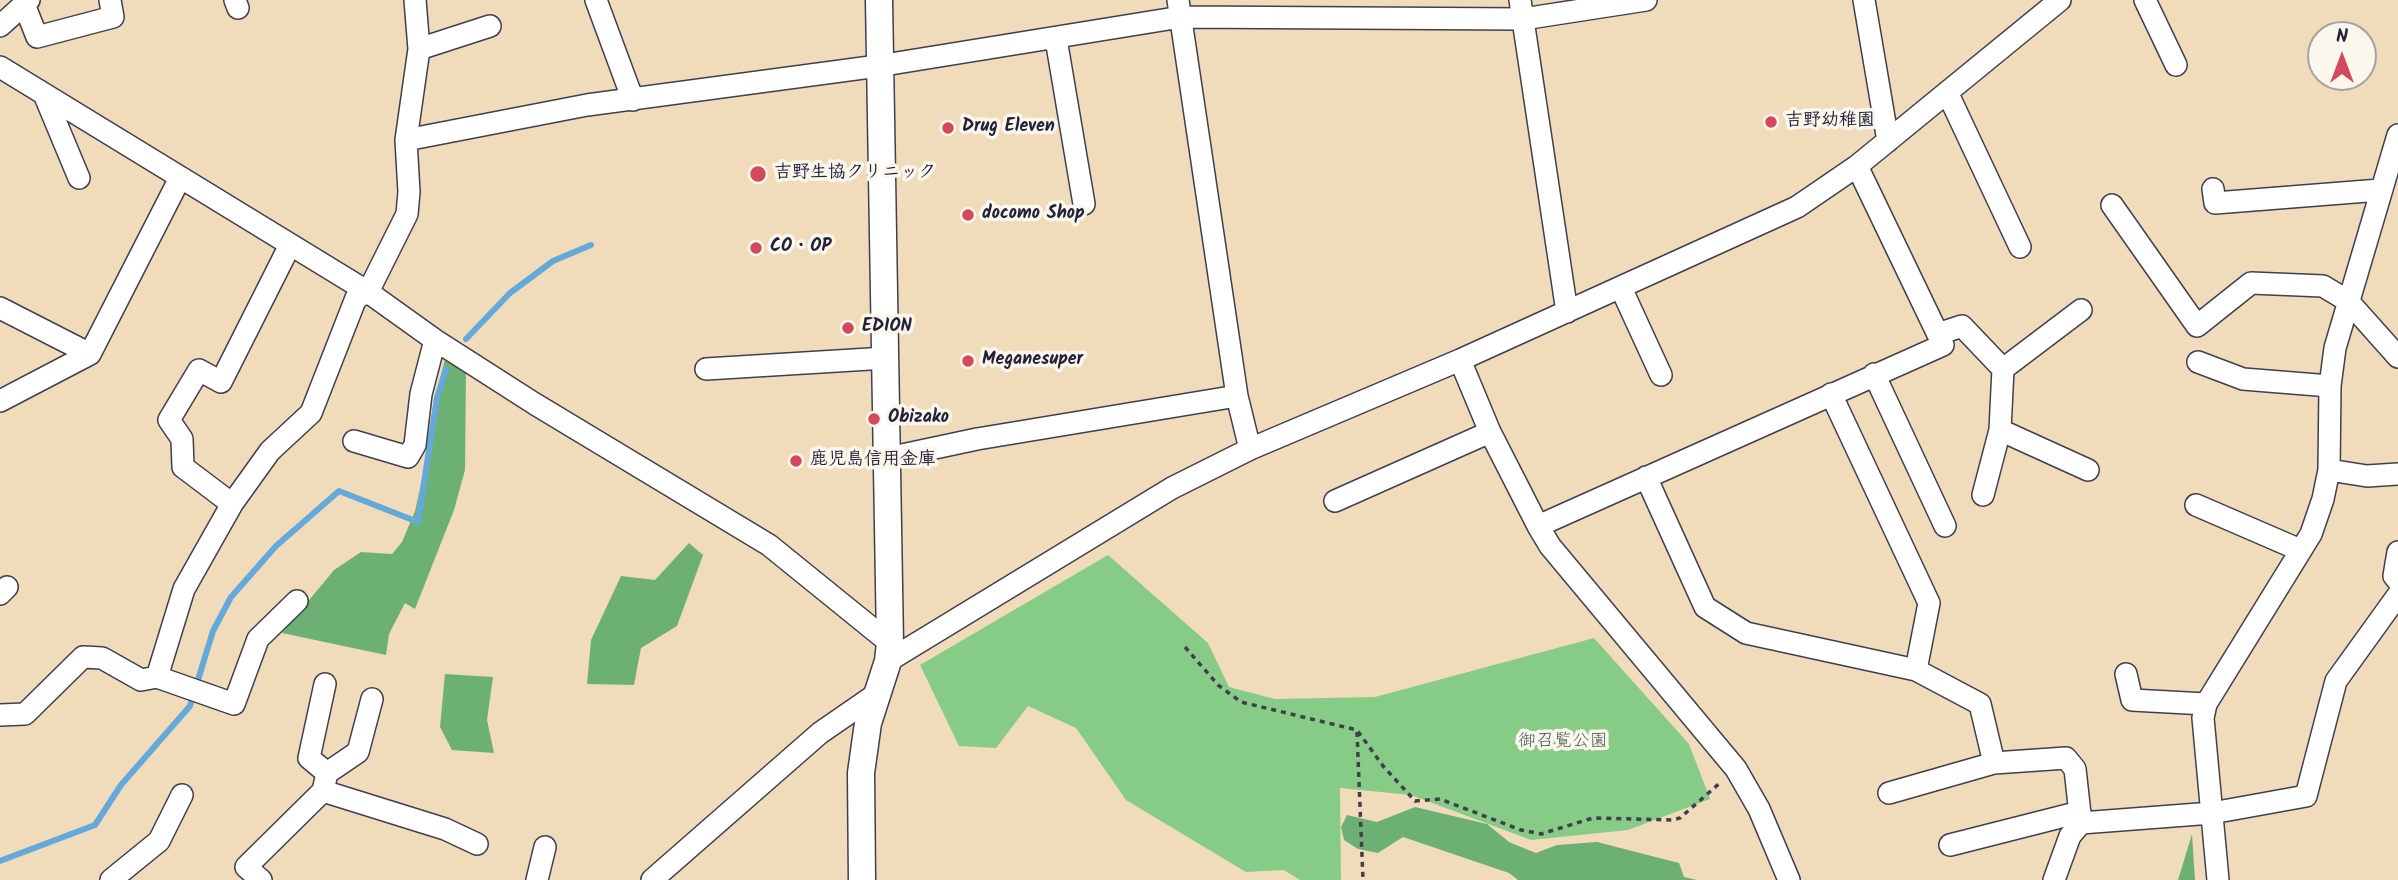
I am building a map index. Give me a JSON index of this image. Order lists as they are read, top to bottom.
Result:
{
  "parks": ["御召覧公園"],
  "places": [
    "吉野幼稚園",
    "Drug Eleven",
    "吉野生協クリニック",
    "docomo Shop",
    "CO・OP",
    "EDION",
    "Meganesuper",
    "Obizako",
    "鹿児島信用金庫"
  ],
  "north": "top"
}
